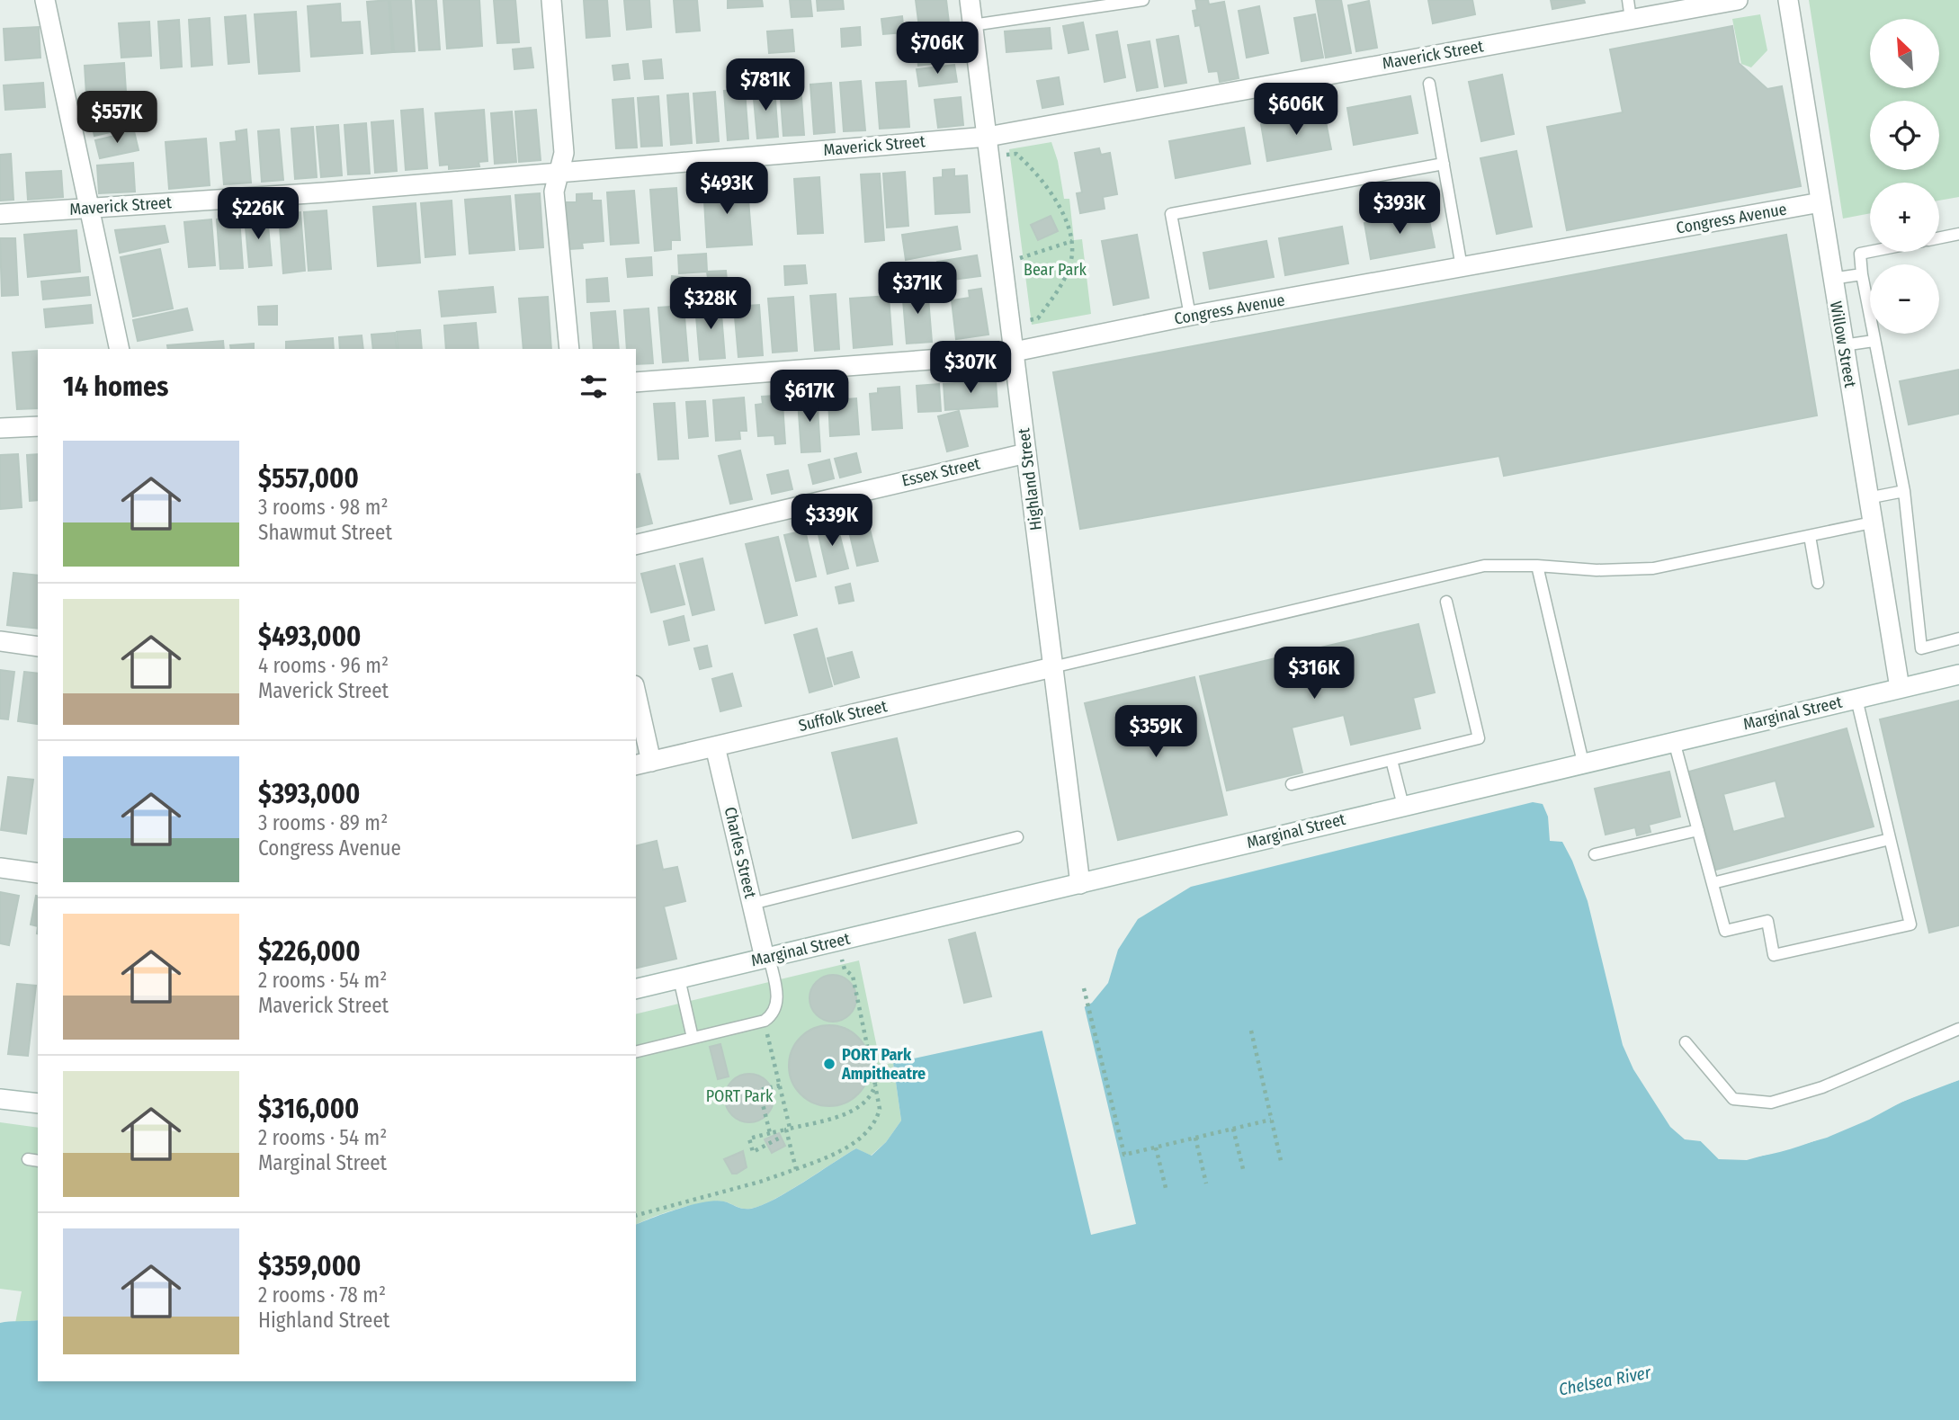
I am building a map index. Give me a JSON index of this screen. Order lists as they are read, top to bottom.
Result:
{
  "streets": {
    "street": [
      "Maverick Street",
      "Congress Avenue",
      "Willow Street",
      "Essex Street",
      "Highland Street",
      "Marginal Street",
      "Suffolk Street",
      "Charles Street"
    ]
  },
  "crossings": [
    ["Maverick Street", "Highland Street"],
    ["Congress Avenue", "Willow Street"],
    ["Congress Avenue", "Highland Street"],
    ["Willow Street", "Marginal Street"],
    ["Essex Street", "Highland Street"],
    ["Highland Street", "Marginal Street"],
    ["Highland Street", "Suffolk Street"],
    ["Marginal Street", "Charles Street"],
    ["Suffolk Street", "Charles Street"]
  ],
  "water": ["Chelsea River"],
  "parks": ["Bear Park", "PORT Park"],
  "places": ["PORT Park Ampitheatre"],
  "north": "top left",
  "page": {
    "map_buttons": ["+", "−"],
    "price": [
      "$706K",
      "$781K",
      "$606K",
      "$557K",
      "$493K",
      "$393K",
      "$226K",
      "$371K",
      "$328K",
      "$307K",
      "$617K",
      "$339K",
      "$316K",
      "$359K"
    ],
    "heading": "14 homes",
    "list": [
      {
        "name": "$557,000",
        "note": "3 rooms · 98 m² · Shawmut Street"
      },
      {
        "name": "$493,000",
        "note": "4 rooms · 96 m² · Maverick Street"
      },
      {
        "name": "$393,000",
        "note": "3 rooms · 89 m² · Congress Avenue"
      },
      {
        "name": "$226,000",
        "note": "2 rooms · 54 m² · Maverick Street"
      },
      {
        "name": "$316,000",
        "note": "2 rooms · 54 m² · Marginal Street"
      },
      {
        "name": "$359,000",
        "note": "2 rooms · 78 m² · Highland Street"
      }
    ]
  }
}
